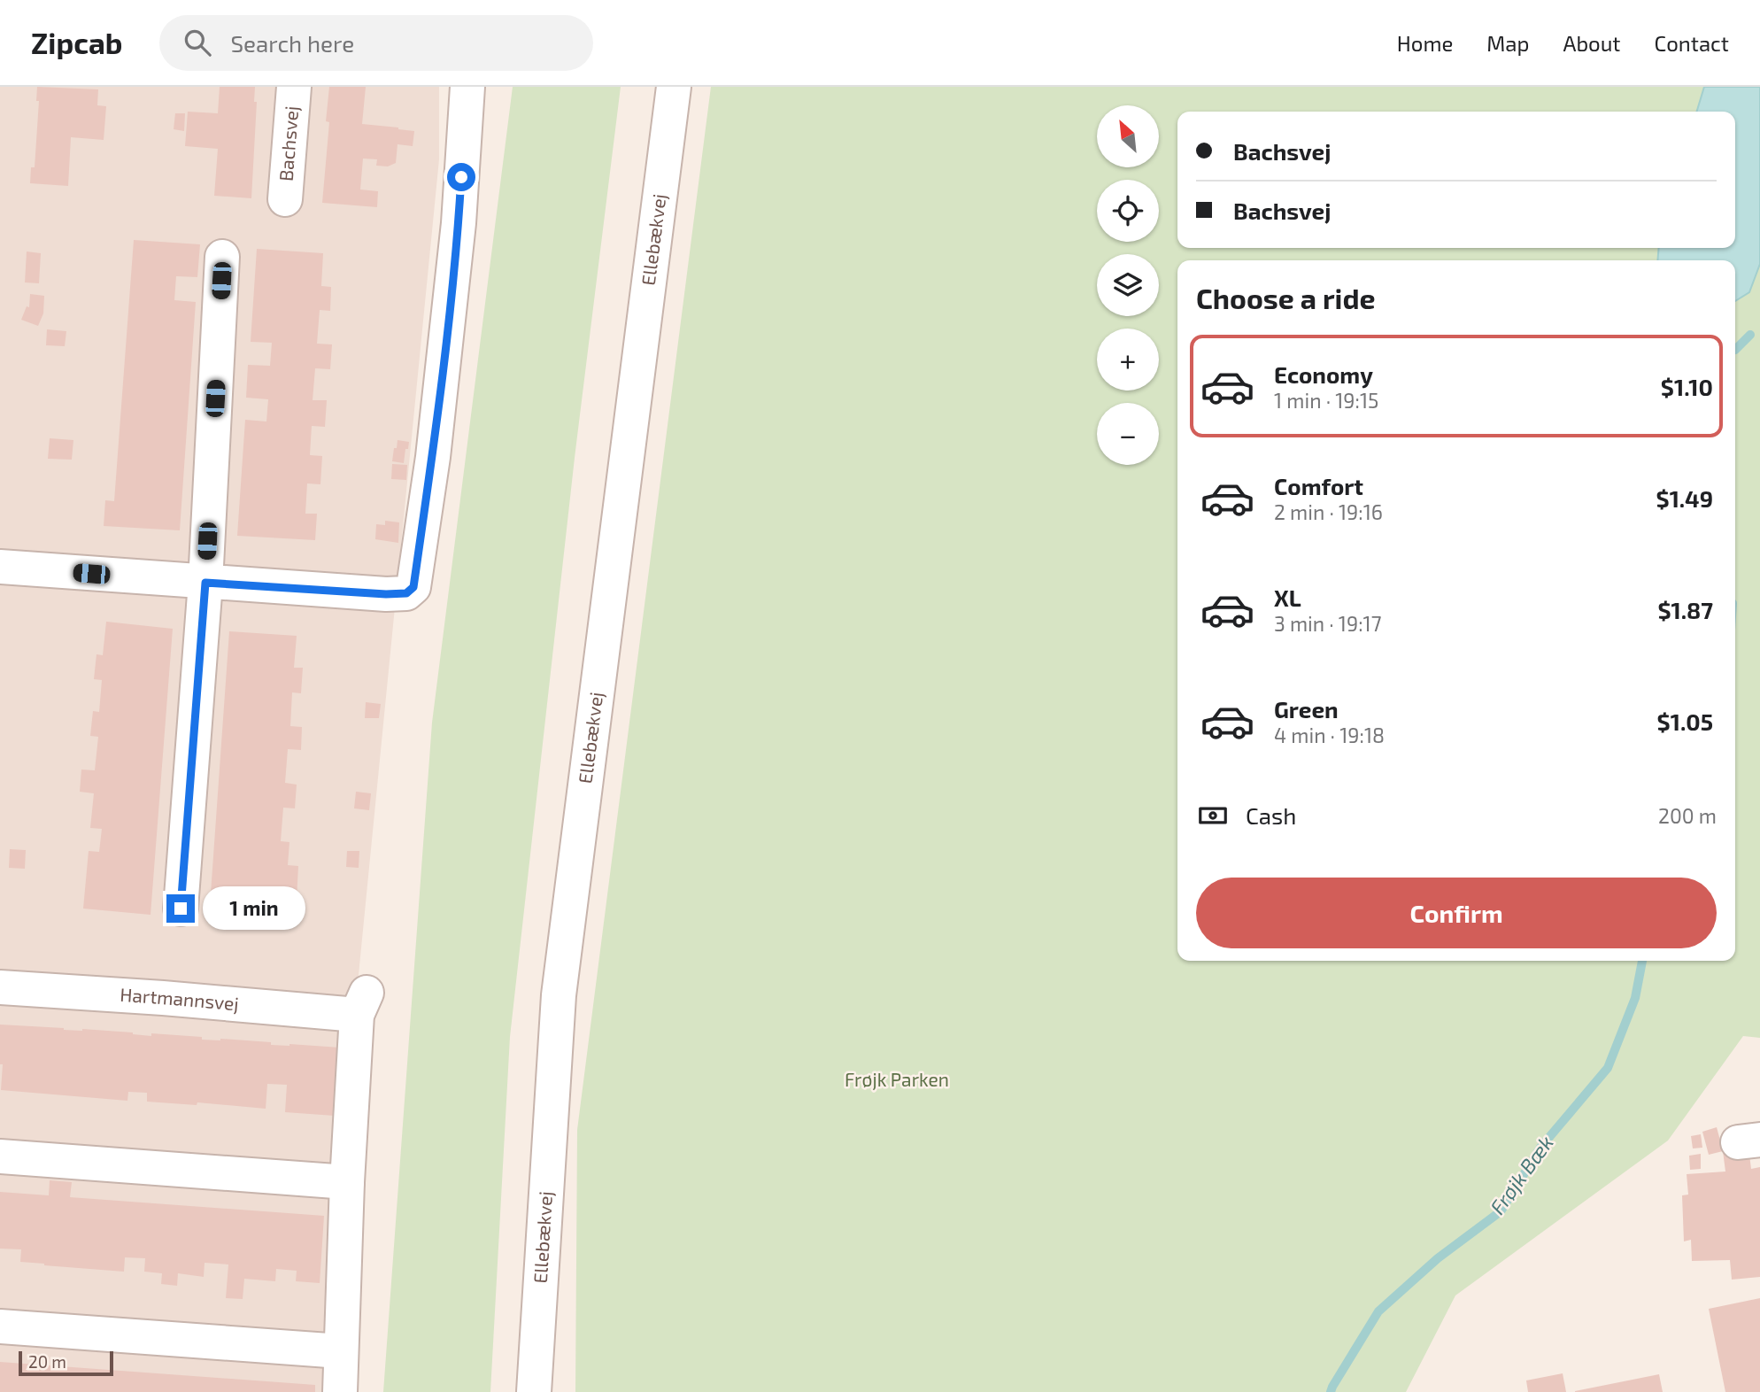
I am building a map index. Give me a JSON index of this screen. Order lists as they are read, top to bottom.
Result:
{
  "streets": {
    "street": ["Bachsvej", "Ellebækvej", "Hartmannsvej"]
  },
  "water": ["Frøjk Bæk"],
  "parks": ["Frøjk Parken"],
  "scale_bar": "20 m",
  "north": "top left",
  "page": {
    "header": "Zipcab",
    "search": "Search here",
    "nav": [
      "Home",
      "Map",
      "About",
      "Contact"
    ],
    "map_buttons": ["+", "−"],
    "banner": ["Bachsvej", "Bachsvej"],
    "heading": "Choose a ride",
    "list": [
      {
        "name": "Economy",
        "note": "1 min · 19:15",
        "value": "$1.10"
      },
      {
        "name": "Comfort",
        "note": "2 min · 19:16",
        "value": "$1.49"
      },
      {
        "name": "XL",
        "note": "3 min · 19:17",
        "value": "$1.87"
      },
      {
        "name": "Green",
        "note": "4 min · 19:18",
        "value": "$1.05"
      }
    ],
    "pay": ["Cash", "200 m"],
    "buttons": "Confirm",
    "bubble": "1 min",
    "scale": "20 m"
  }
}
